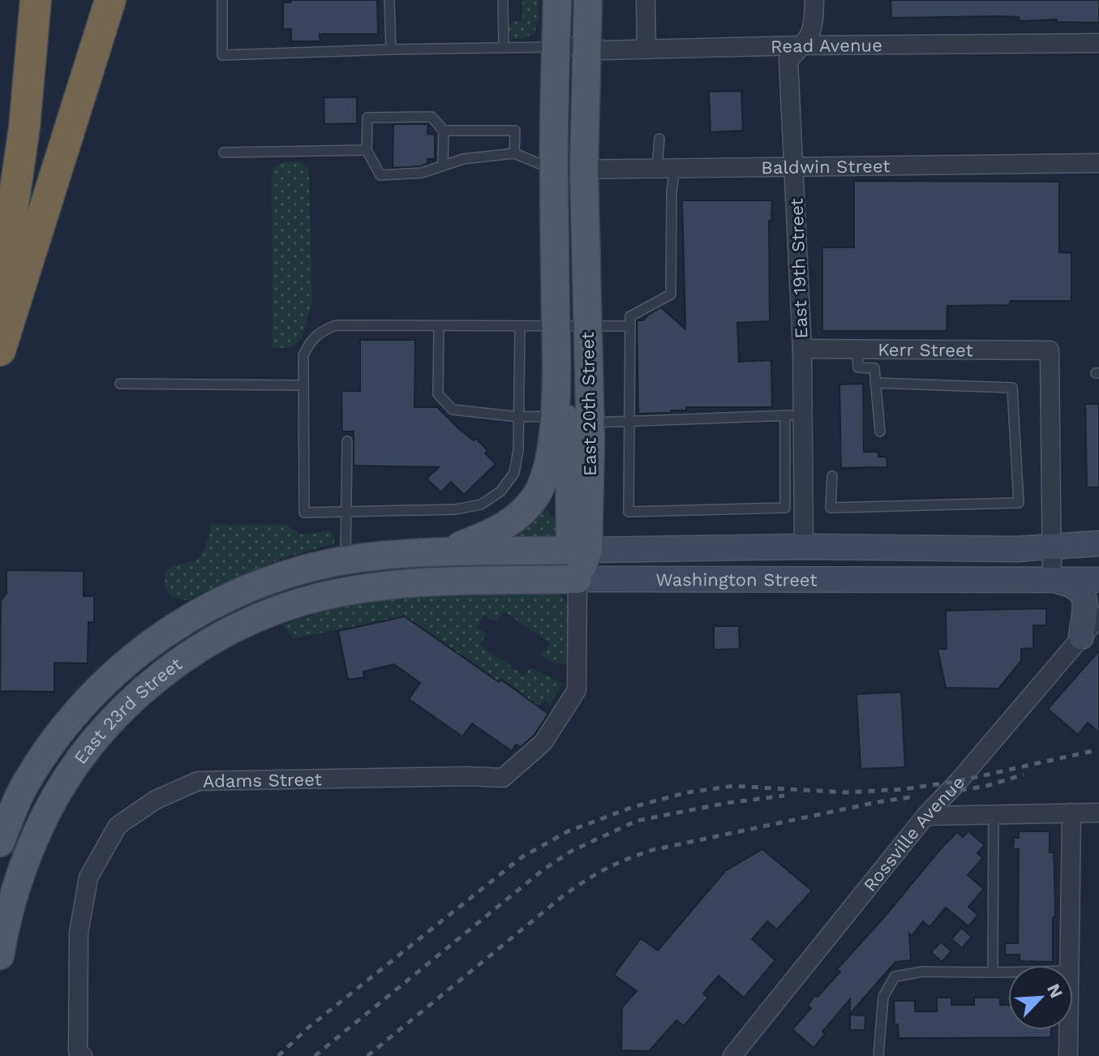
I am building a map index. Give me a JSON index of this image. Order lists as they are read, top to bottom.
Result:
{
  "streets": {
    "main road": ["East 20th Street", "Washington Street", "East 23rd Street"],
    "street": [
      "Read Avenue",
      "Baldwin Street",
      "East 19th Street",
      "Kerr Street",
      "Adams Street",
      "Rossville Avenue"
    ]
  },
  "crossings": [
    ["Read Avenue", "East 19th Street"],
    ["Read Avenue", "East 20th Street"],
    ["Baldwin Street", "East 19th Street"],
    ["Baldwin Street", "East 20th Street"],
    ["East 19th Street", "Kerr Street"],
    ["East 19th Street", "Washington Street"],
    ["Kerr Street", "Washington Street"],
    ["East 20th Street", "Washington Street"],
    ["East 20th Street", "Adams Street"],
    ["Washington Street", "East 23rd Street"]
  ],
  "north": "top right"
}
